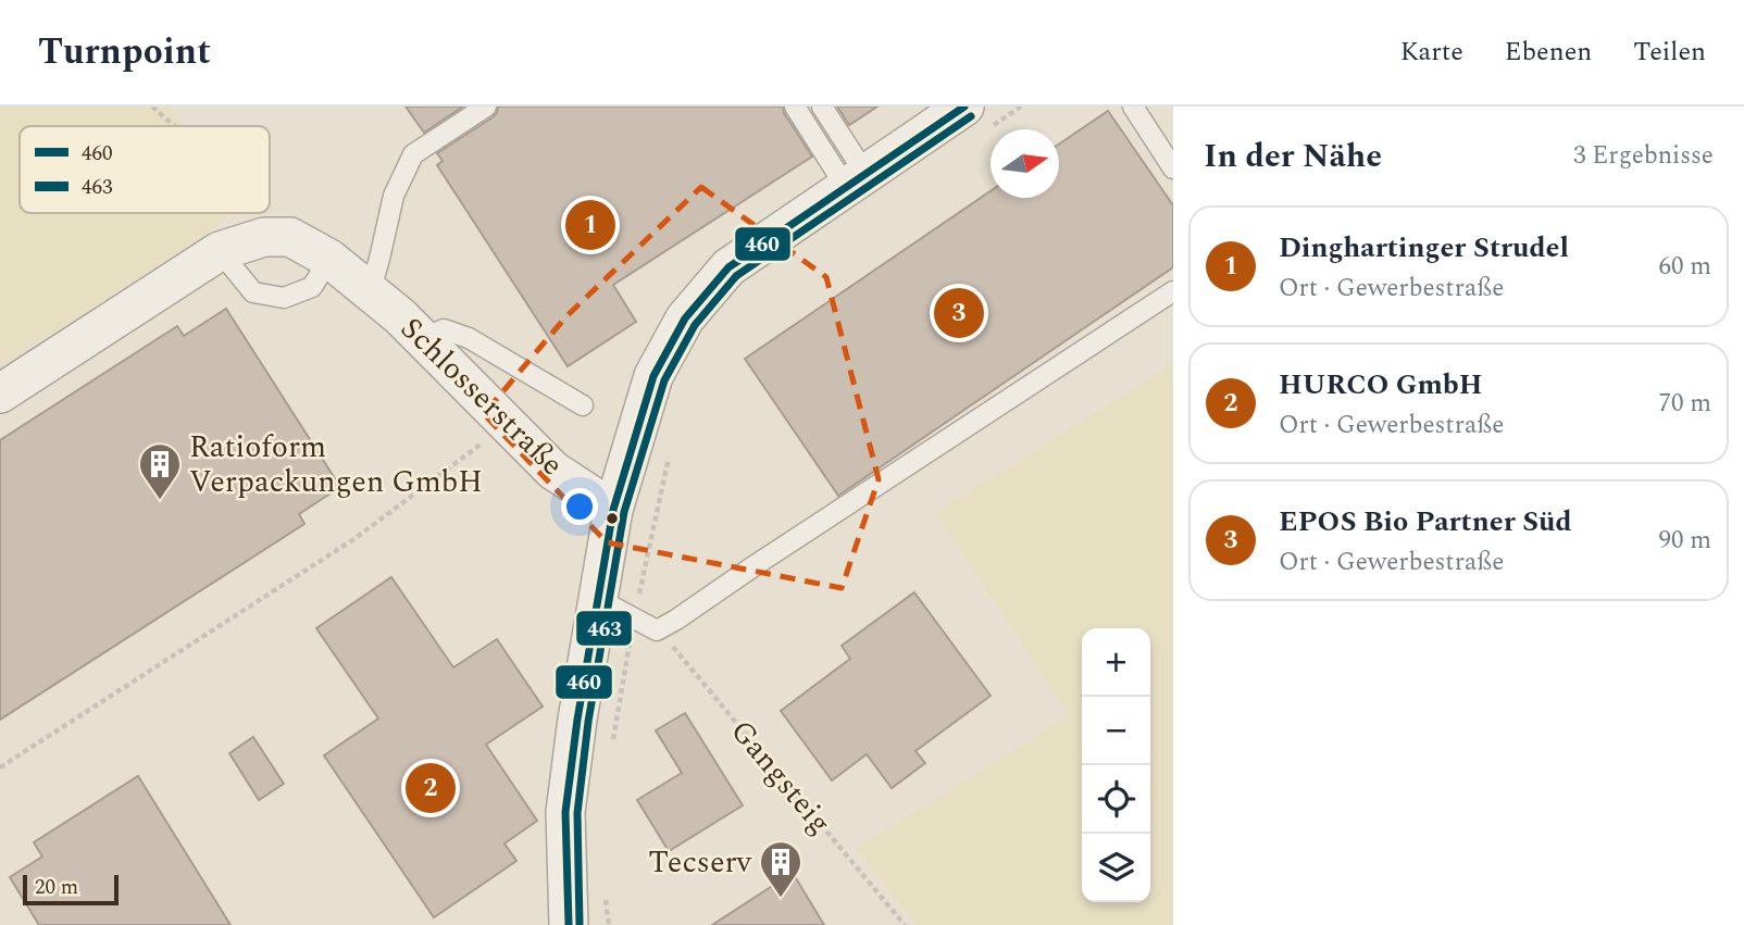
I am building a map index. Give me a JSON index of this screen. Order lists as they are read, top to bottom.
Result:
{
  "streets": {
    "street": ["Schlosserstraße"],
    "path": ["Gangsteig"]
  },
  "places": {
    "building": ["Ratioform Verpackungen GmbH", "Tecserv"]
  },
  "lines": ["transit line 460", "transit line 463"],
  "legend": ["460", "463"],
  "scale_bar": "20 m",
  "north": "right",
  "page": {
    "header": "Turnpoint",
    "nav": ["Karte", "Ebenen", "Teilen"],
    "heading": ["In der Nähe", "3 Ergebnisse"],
    "pins": ["1", "3", "2"],
    "list": [
      {
        "mark": "1",
        "name": "Dinghartinger Strudel",
        "note": "Ort · Gewerbestraße",
        "value": "60 m"
      },
      {
        "mark": "2",
        "name": "HURCO GmbH",
        "note": "Ort · Gewerbestraße",
        "value": "70 m"
      },
      {
        "mark": "3",
        "name": "EPOS Bio Partner Süd",
        "note": "Ort · Gewerbestraße",
        "value": "90 m"
      }
    ],
    "map_buttons": ["+", "−"],
    "scale": "20 m"
  }
}
